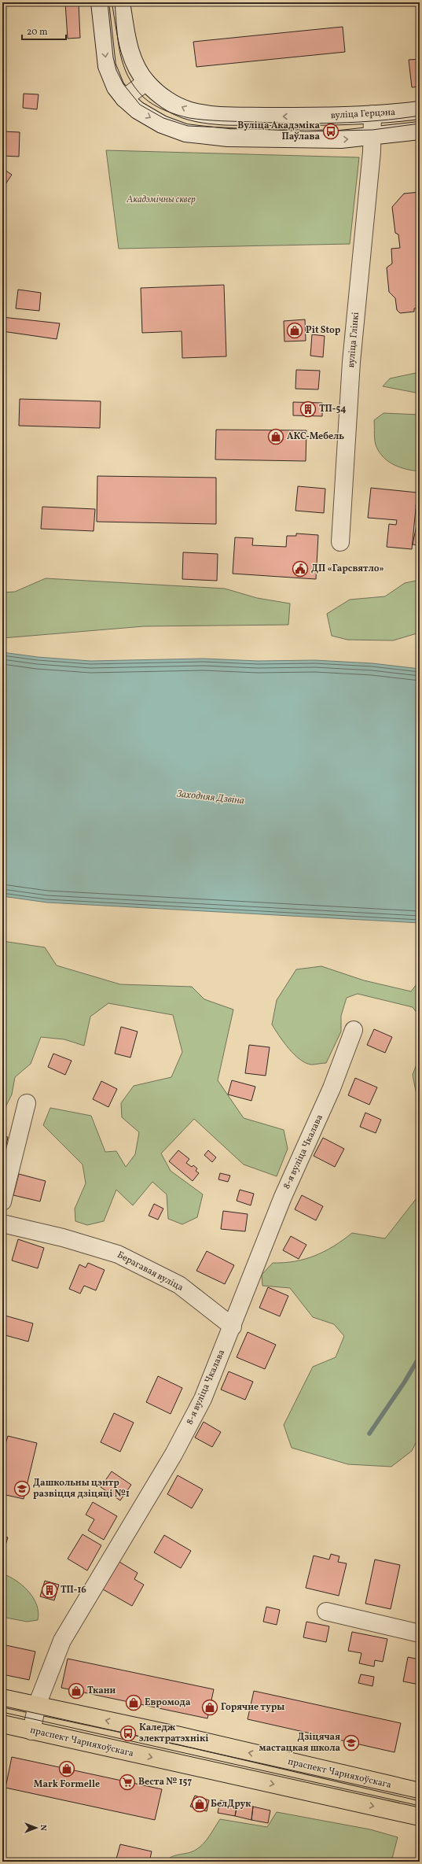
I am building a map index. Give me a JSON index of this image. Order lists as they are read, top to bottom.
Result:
{
  "streets": {
    "main road": ["праспект Чарняхоўскага"],
    "street": [
      "вуліца Герцэна",
      "вуліца Глінкі",
      "8-я вуліца Чкалава",
      "Берагавая вуліца"
    ]
  },
  "crossings": [
    ["вуліца Герцэна", "вуліца Глінкі"],
    ["8-я вуліца Чкалава", "Берагавая вуліца"],
    ["8-я вуліца Чкалава", "праспект Чарняхоўскага"]
  ],
  "water": ["Заходняя Дзвіна"],
  "parks": ["Акадэмічны сквер"],
  "places": {
    "bus stop": ["Вуліца Акадэміка Паўлава", "Каледж электратэхнікі"],
    "shop": [
      "Pit Stop",
      "АКС-Мебель",
      "Ткани",
      "Евромода",
      "Горячие туры",
      "Mark Formelle",
      "БелДрук"
    ],
    "building": ["ТП-54", "ТП-16"],
    "public building": ["ДП «Гарсвятло»"],
    "school or university": ["Дашкольны цэнтр развіцця дзіцяці №1", "Дзіцячая мастацкая школа"],
    "supermarket": ["Веста № 157"]
  },
  "scale_bar": "20 m",
  "north": "right"
}
